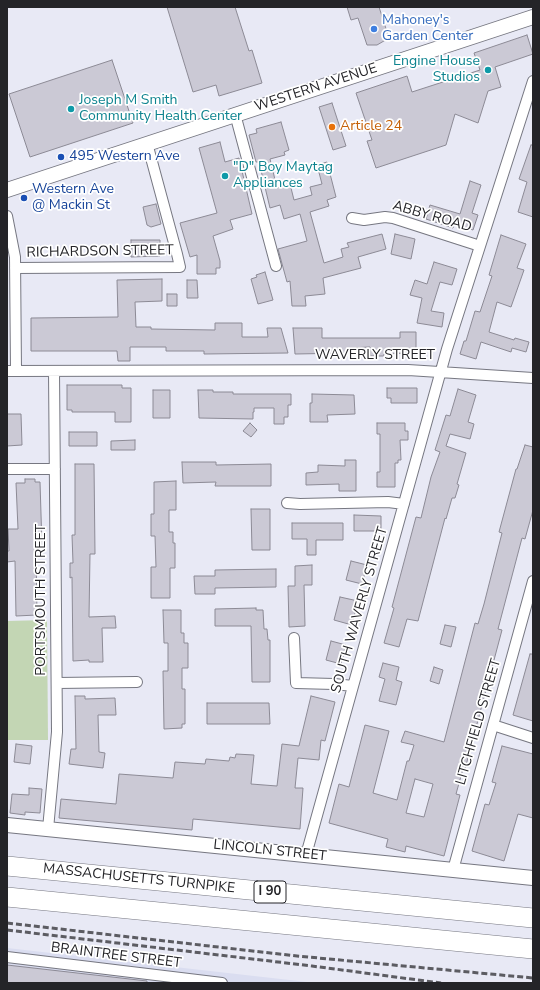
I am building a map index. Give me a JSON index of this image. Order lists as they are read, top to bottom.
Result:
{
  "streets": {
    "highway": ["MASSACHUSETTS TURNPIKE", "I 90"],
    "main road": ["WESTERN AVENUE", "LINCOLN STREET"],
    "street": [
      "ABBY ROAD",
      "RICHARDSON STREET",
      "WAVERLY STREET",
      "PORTSMOUTH STREET",
      "SOUTH WAVERLY STREET",
      "LITCHFIELD STREET",
      "BRAINTREE STREET"
    ]
  },
  "crossings": [
    ["WESTERN AVENUE", "RICHARDSON STREET"],
    ["ABBY ROAD", "WAVERLY STREET"],
    ["WAVERLY STREET", "PORTSMOUTH STREET"],
    ["WAVERLY STREET", "SOUTH WAVERLY STREET"],
    ["PORTSMOUTH STREET", "LINCOLN STREET"],
    ["SOUTH WAVERLY STREET", "LINCOLN STREET"],
    ["LITCHFIELD STREET", "LINCOLN STREET"]
  ],
  "places": [
    "Mahoney's Garden Center",
    "Engine House Studios",
    "Joseph M Smith Community Health Center",
    "Article 24",
    "495 Western Ave",
    "\"D\" Boy Maytag Appliances",
    "Western Ave @ Mackin St"
  ]
}
